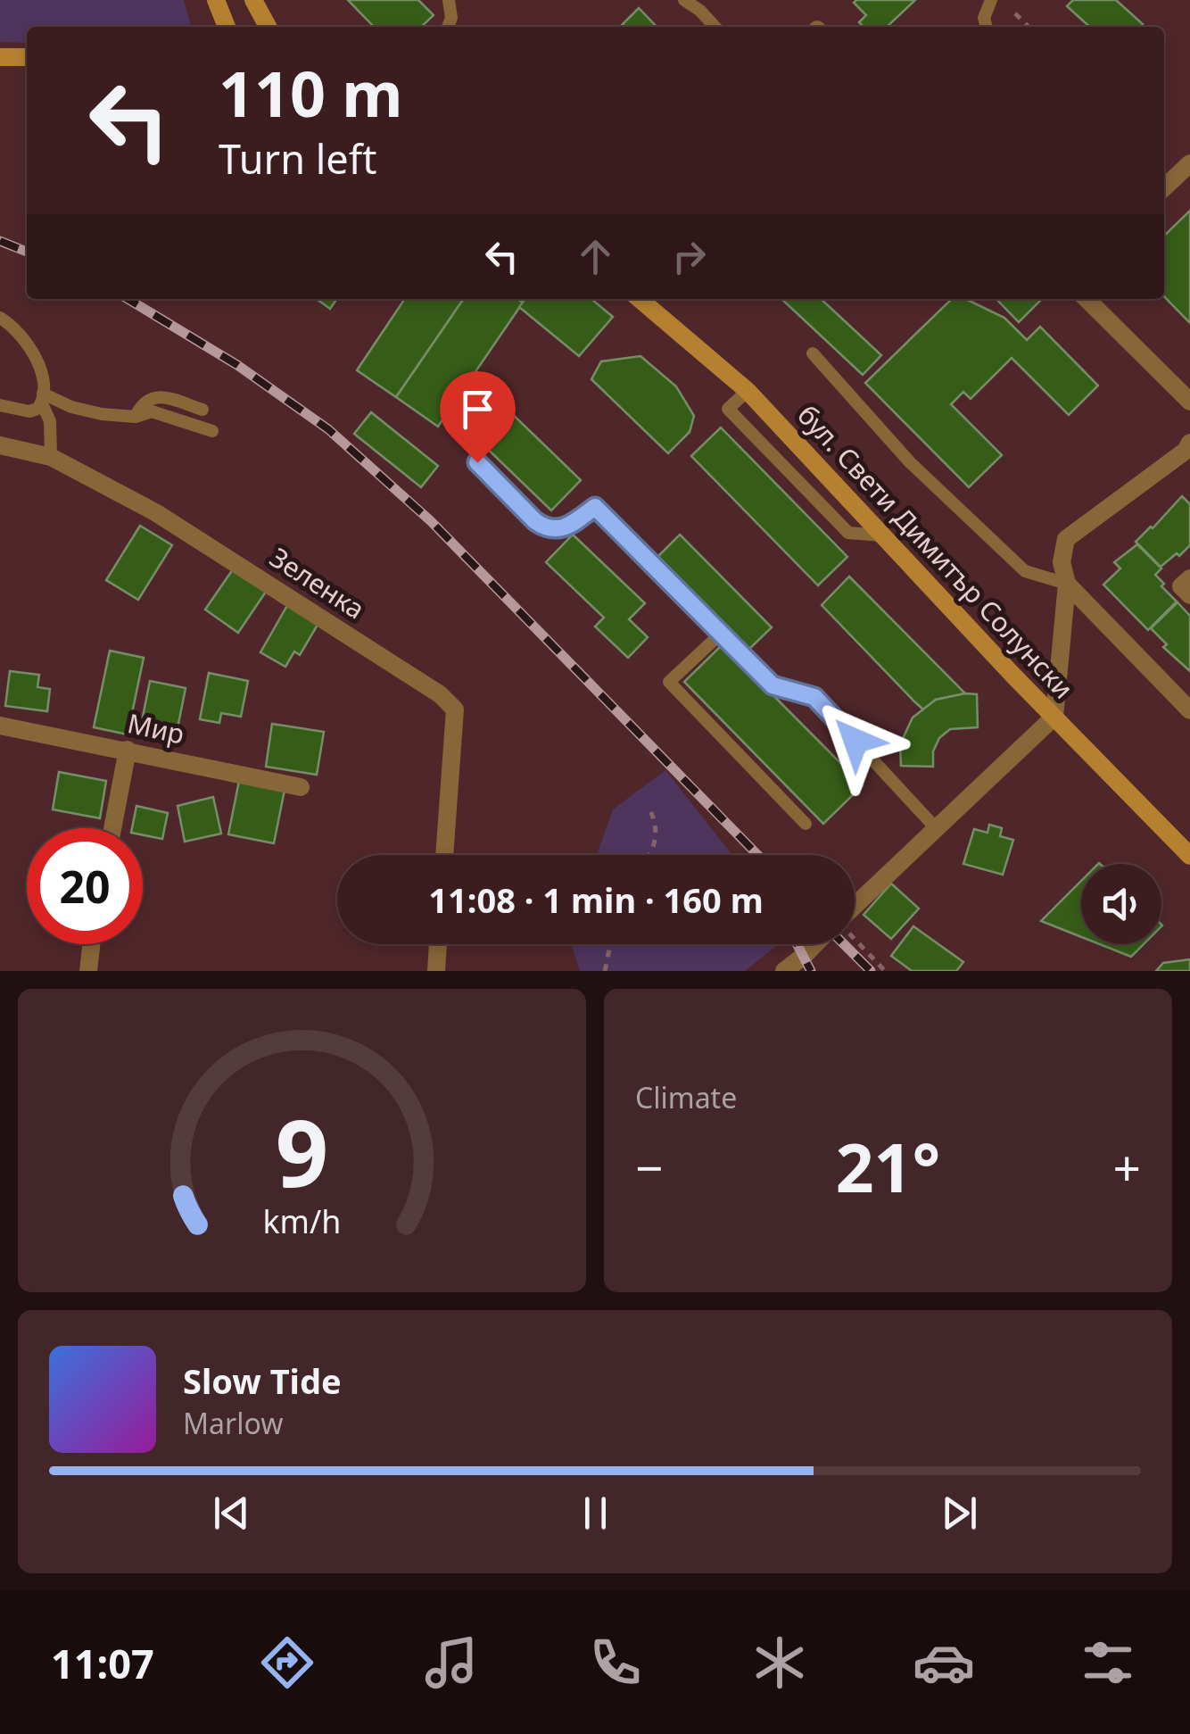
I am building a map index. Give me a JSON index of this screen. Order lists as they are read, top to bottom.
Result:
{
  "streets": {
    "main road": ["бул. Свети Димитър Солунски"],
    "street": ["Зеленка", "Мир"]
  },
  "page": {
    "turn": ["110 m", "Turn left"],
    "limit": "20",
    "trip": "11:08 · 1 min · 160 m",
    "tile": "Climate",
    "heat": ["−", "21°", "+"],
    "song": ["Slow Tide", "Marlow"],
    "tabs": "11:07",
    "gauge": ["9", "km/h"]
  }
}
